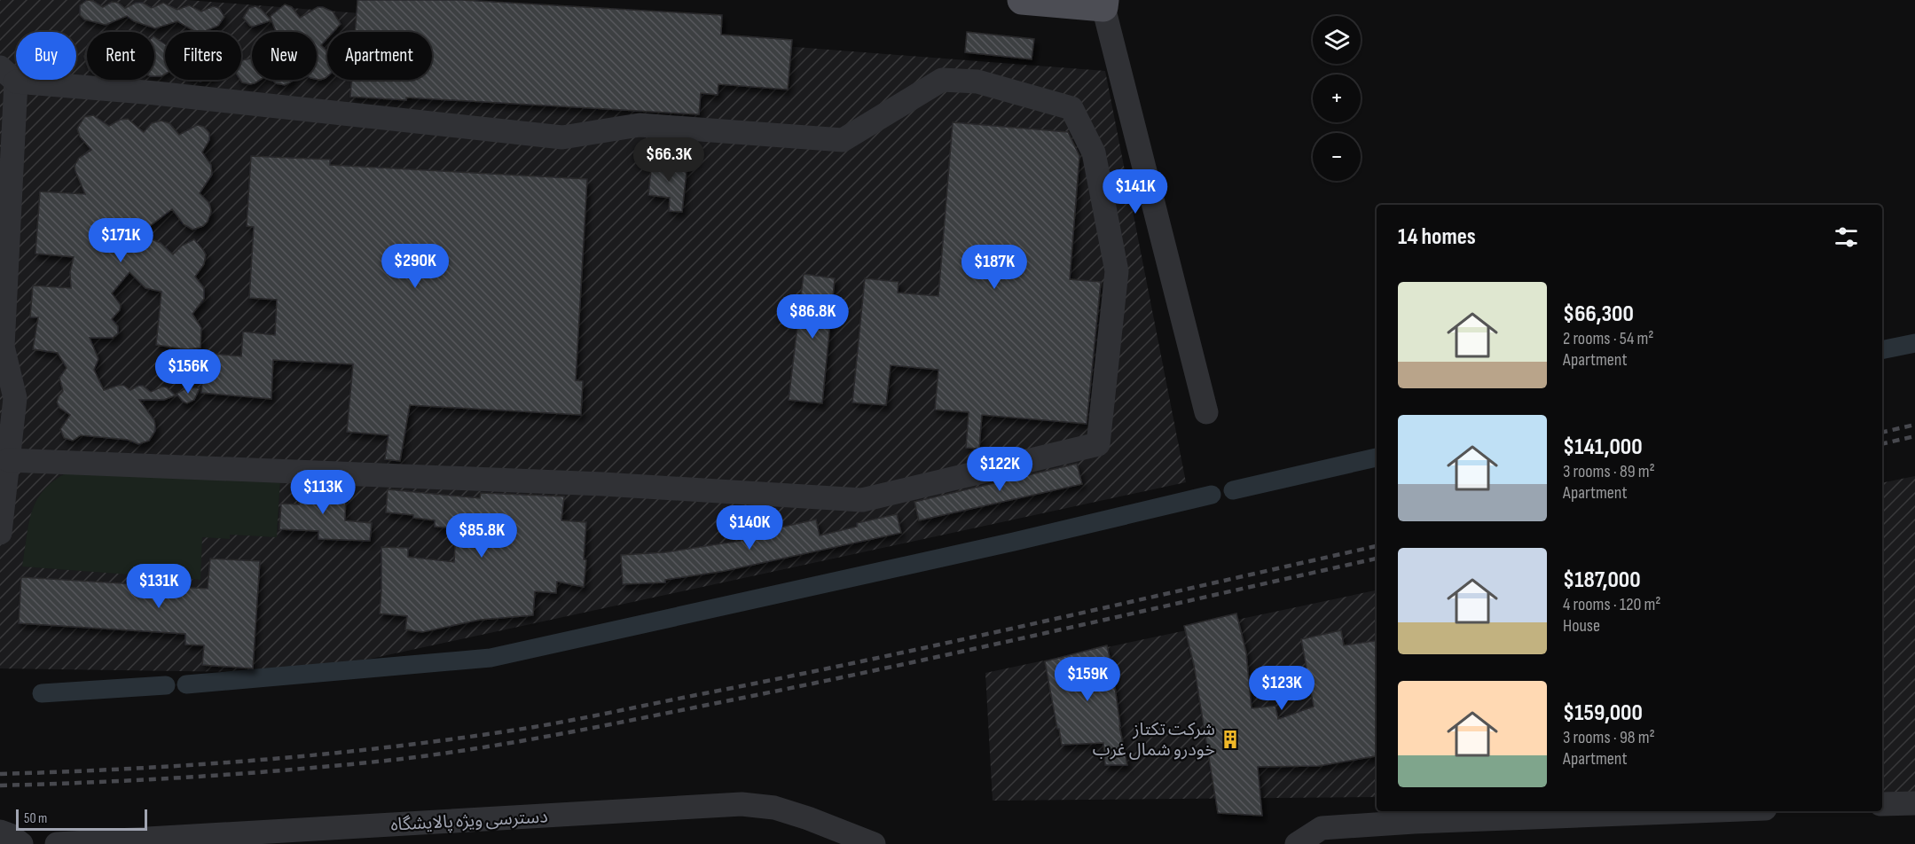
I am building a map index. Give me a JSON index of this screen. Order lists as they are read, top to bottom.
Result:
{
  "streets": {
    "street": ["دسترسی ویژه پالایشگاه"]
  },
  "places": {
    "building": ["شرکت تکتاز خودرو شمال غرب"]
  },
  "scale_bar": "50 m",
  "page": {
    "map_buttons": ["+", "−"],
    "chip": [
      "Buy",
      "Rent",
      "Filters",
      "New",
      "Apartment"
    ],
    "price": [
      "$66.3K",
      "$141K",
      "$171K",
      "$290K",
      "$187K",
      "$86.8K",
      "$156K",
      "$122K",
      "$113K",
      "$140K",
      "$85.8K",
      "$131K",
      "$159K",
      "$123K"
    ],
    "heading": "14 homes",
    "list": [
      {
        "name": "$66,300",
        "note": "2 rooms · 54 m² · Apartment"
      },
      {
        "name": "$141,000",
        "note": "3 rooms · 89 m² · Apartment"
      },
      {
        "name": "$187,000",
        "note": "4 rooms · 120 m² · House"
      },
      {
        "name": "$159,000",
        "note": "3 rooms · 98 m² · Apartment"
      }
    ],
    "scale": "50 m"
  }
}
